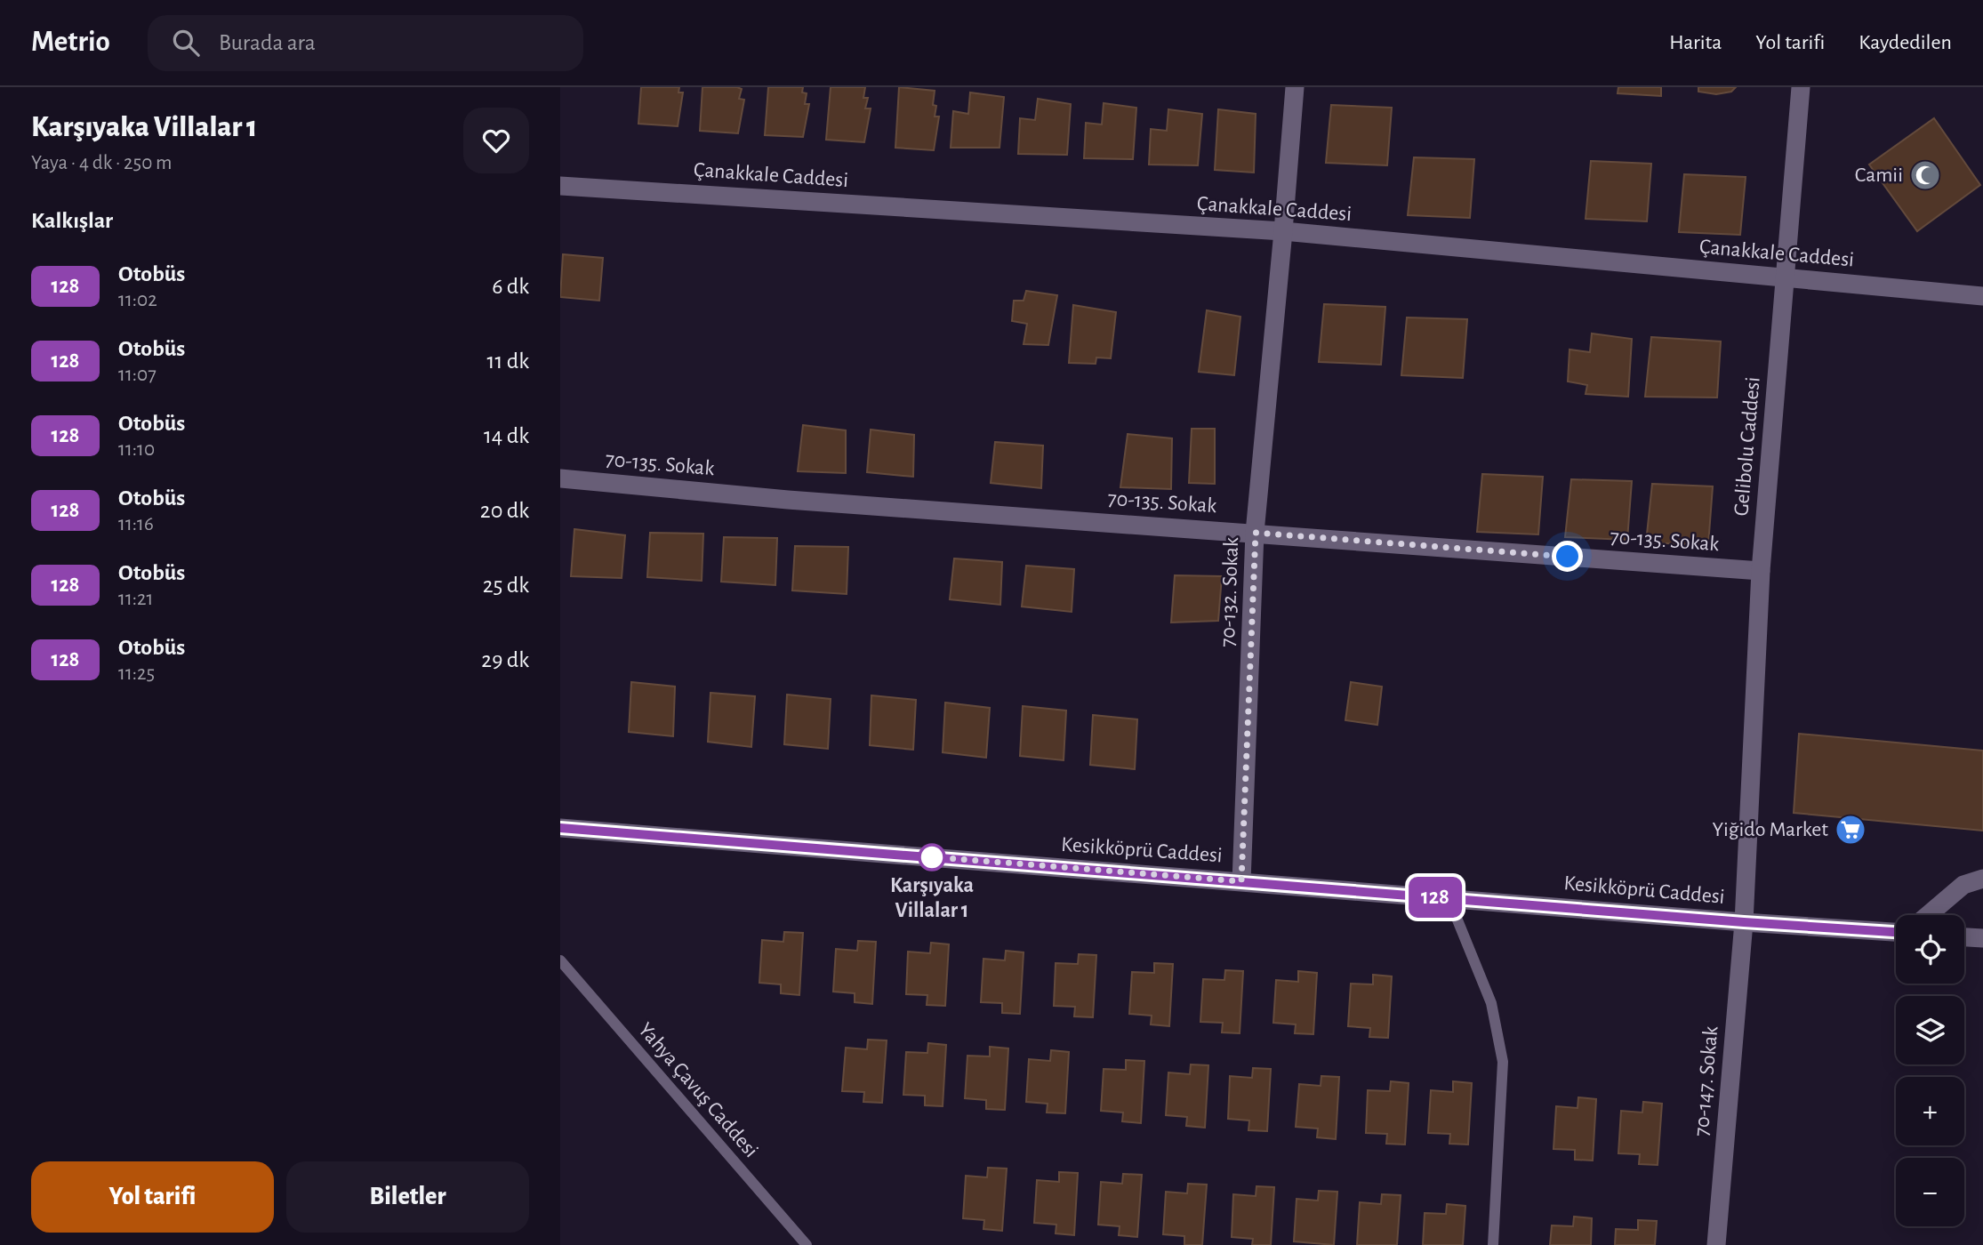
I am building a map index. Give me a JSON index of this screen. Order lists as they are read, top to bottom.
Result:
{
  "streets": {
    "street": [
      "Çanakkale Caddesi",
      "Gelibolu Caddesi",
      "70-135. Sokak",
      "70-132. Sokak",
      "Kesikköprü Caddesi",
      "70-147. Sokak"
    ],
    "lane": ["Yahya Çavuş Caddesi"]
  },
  "crossings": [
    ["Çanakkale Caddesi", "Gelibolu Caddesi"],
    ["Çanakkale Caddesi", "70-132. Sokak"],
    ["Gelibolu Caddesi", "70-135. Sokak"],
    ["Gelibolu Caddesi", "Kesikköprü Caddesi"],
    ["Gelibolu Caddesi", "70-147. Sokak"],
    ["70-135. Sokak", "70-132. Sokak"],
    ["70-132. Sokak", "Kesikköprü Caddesi"],
    ["Kesikköprü Caddesi", "70-147. Sokak"]
  ],
  "places": {
    "mosque": ["Camii"],
    "supermarket": ["Yiğido Market"],
    "other": ["Karşıyaka Villalar 1"]
  },
  "lines": ["bus line 128"],
  "page": {
    "header": "Metrio",
    "search": "Burada ara",
    "nav": ["Harita", "Yol tarifi", "Kaydedilen"],
    "heading": [
      ["Karşıyaka Villalar 1", "Yaya · 4 dk · 250 m"],
      "Kalkışlar"
    ],
    "on_map": "128",
    "list": [
      {
        "mark": "128",
        "name": "Otobüs",
        "note": "11:02",
        "value": "6 dk"
      },
      {
        "mark": "128",
        "name": "Otobüs",
        "note": "11:07",
        "value": "11 dk"
      },
      {
        "mark": "128",
        "name": "Otobüs",
        "note": "11:10",
        "value": "14 dk"
      },
      {
        "mark": "128",
        "name": "Otobüs",
        "note": "11:16",
        "value": "20 dk"
      },
      {
        "mark": "128",
        "name": "Otobüs",
        "note": "11:21",
        "value": "25 dk"
      },
      {
        "mark": "128",
        "name": "Otobüs",
        "note": "11:25",
        "value": "29 dk"
      }
    ],
    "map_buttons": ["+", "−"],
    "buttons": ["Yol tarifi", "Biletler"]
  }
}
